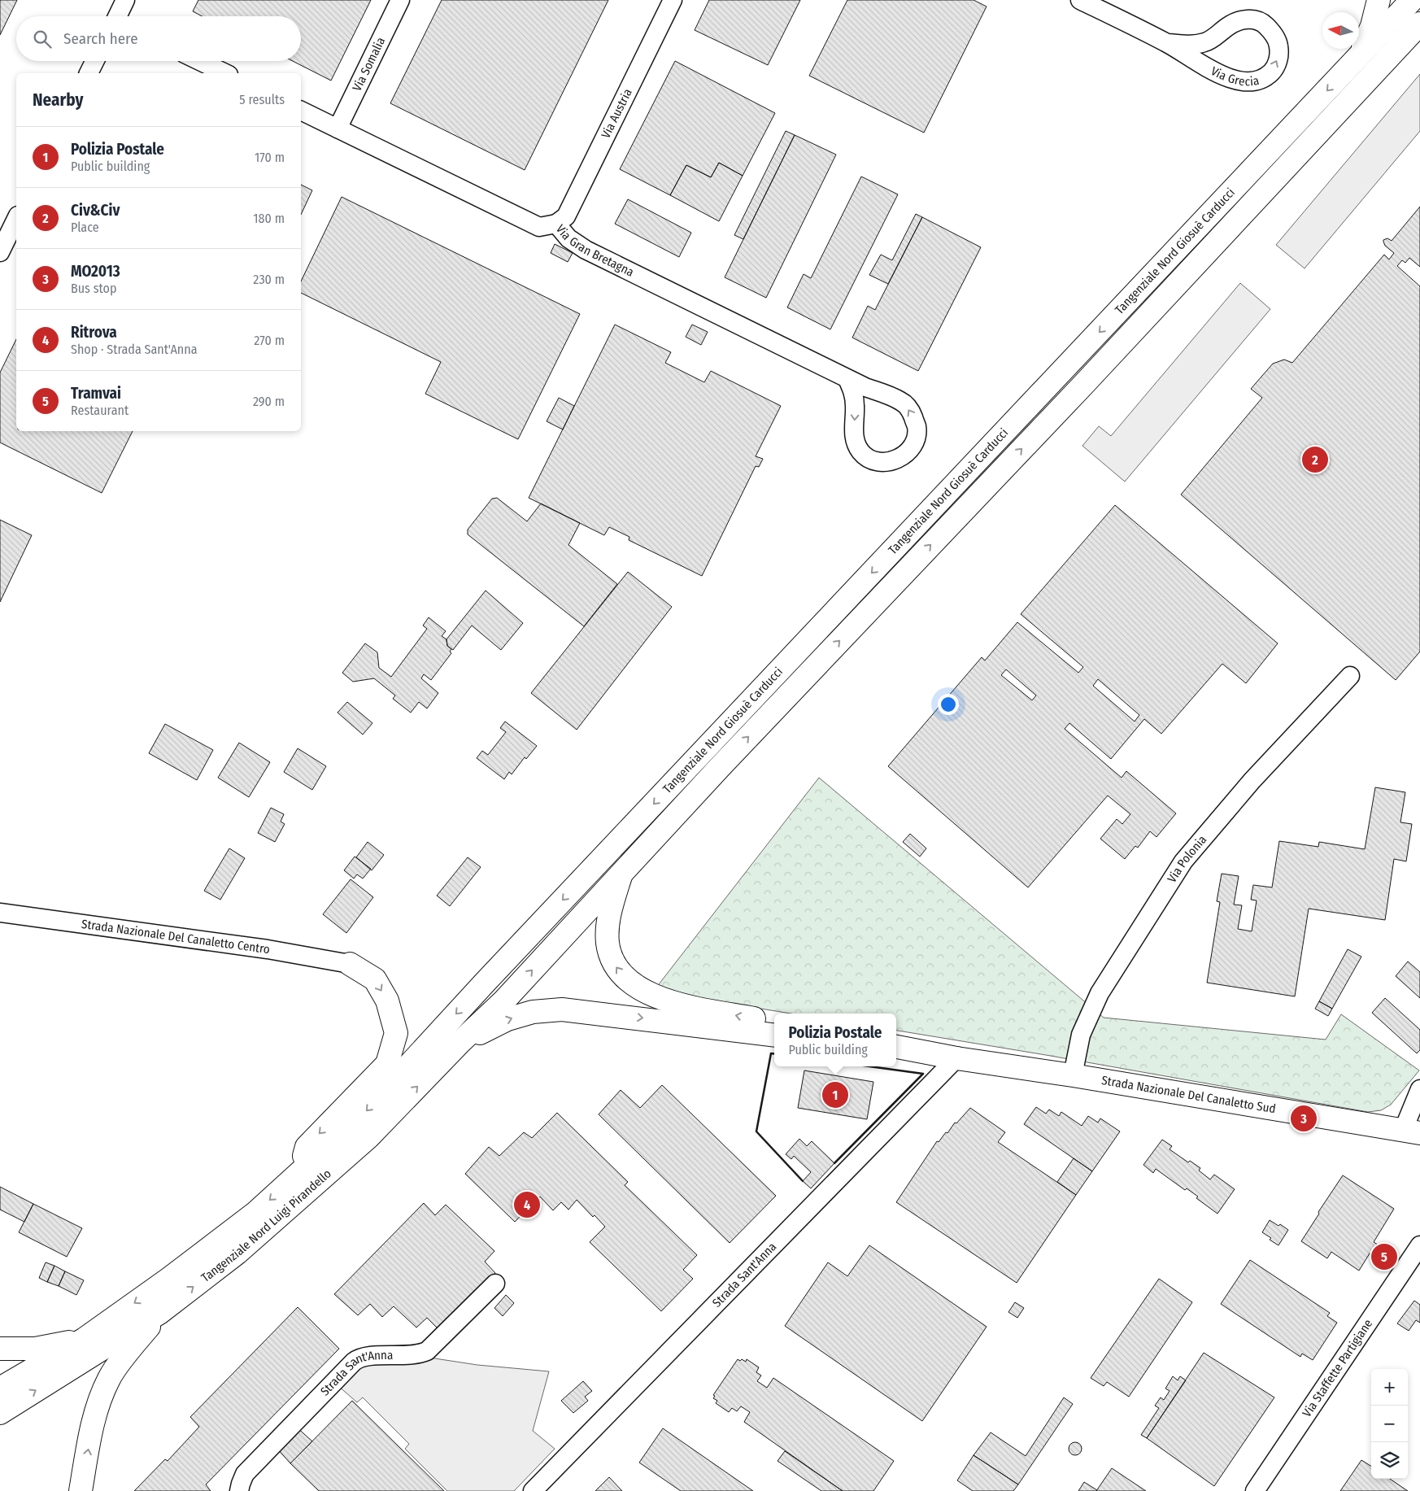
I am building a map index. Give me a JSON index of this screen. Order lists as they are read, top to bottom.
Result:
{
  "streets": {
    "main road": ["Tangenziale Nord Giosuè Carducci", "Strada Nazionale Del Canaletto Sud", "Tangenziale Nord Luigi Pirandello"],
    "street": [
      "Via Somalia",
      "Via Grecia",
      "Via Austria",
      "Via Gran Bretagna",
      "Via Polonia",
      "Strada Nazionale Del Canaletto Centro",
      "Strada Sant'Anna",
      "Via Staffette Partigiane"
    ]
  },
  "crossings": [
    ["Via Somalia", "Via Gran Bretagna"],
    ["Via Austria", "Via Gran Bretagna"],
    ["Tangenziale Nord Giosuè Carducci", "Tangenziale Nord Luigi Pirandello"],
    ["Via Polonia", "Strada Nazionale Del Canaletto Sud"],
    ["Strada Nazionale Del Canaletto Sud", "Strada Sant'Anna"]
  ],
  "north": "left",
  "page": {
    "search": "Search here",
    "heading": ["Nearby", "5 results"],
    "list": [
      {
        "mark": "1",
        "name": "Polizia Postale",
        "note": "Public building",
        "value": "170 m"
      },
      {
        "mark": "2",
        "name": "Civ&Civ",
        "note": "Place",
        "value": "180 m"
      },
      {
        "mark": "3",
        "name": "MO2013",
        "note": "Bus stop",
        "value": "230 m"
      },
      {
        "mark": "4",
        "name": "Ritrova",
        "note": "Shop · Strada Sant'Anna",
        "value": "270 m"
      },
      {
        "mark": "5",
        "name": "Tramvai",
        "note": "Restaurant",
        "value": "290 m"
      }
    ],
    "pins": [
      "2",
      "1",
      "3",
      "4",
      "5"
    ],
    "popup": ["Polizia Postale", "Public building"],
    "map_buttons": ["+", "−"]
  }
}
